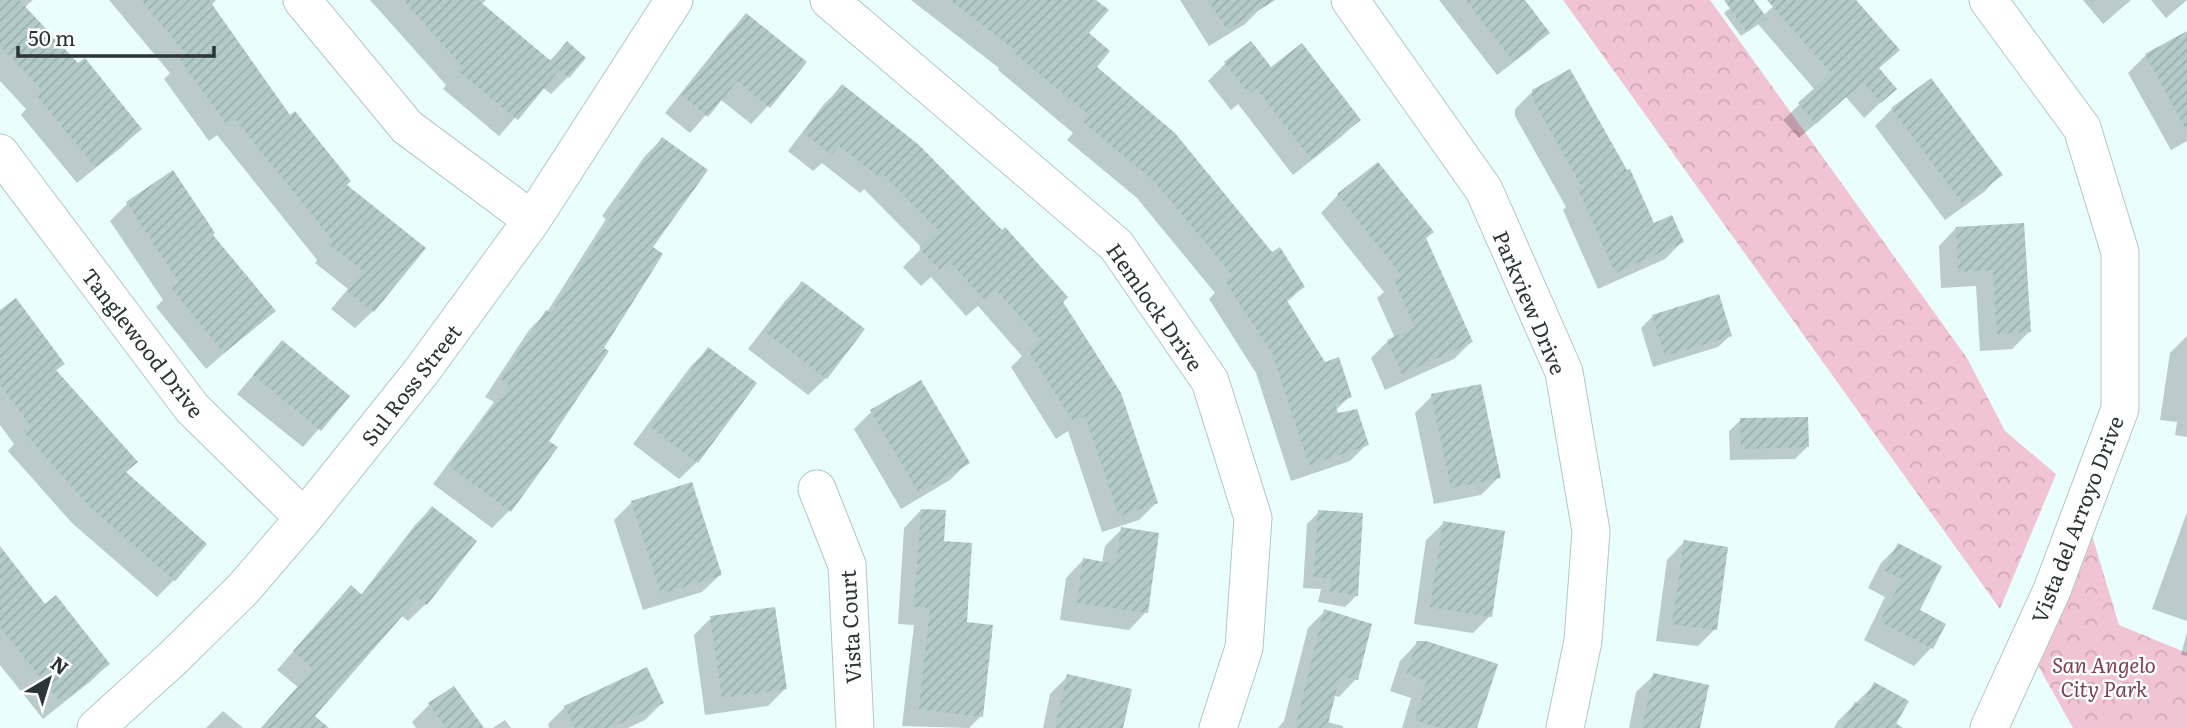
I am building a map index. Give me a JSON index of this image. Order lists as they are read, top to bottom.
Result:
{
  "streets": {
    "street": [
      "Parkview Drive",
      "Hemlock Drive",
      "Tanglewood Drive",
      "Sul Ross Street",
      "Vista del Arroyo Drive",
      "Vista Court"
    ]
  },
  "crossings": [
    ["Tanglewood Drive", "Sul Ross Street"]
  ],
  "parks": ["San Angelo City Park"],
  "scale_bar": "50 m",
  "north": "top right"
}
